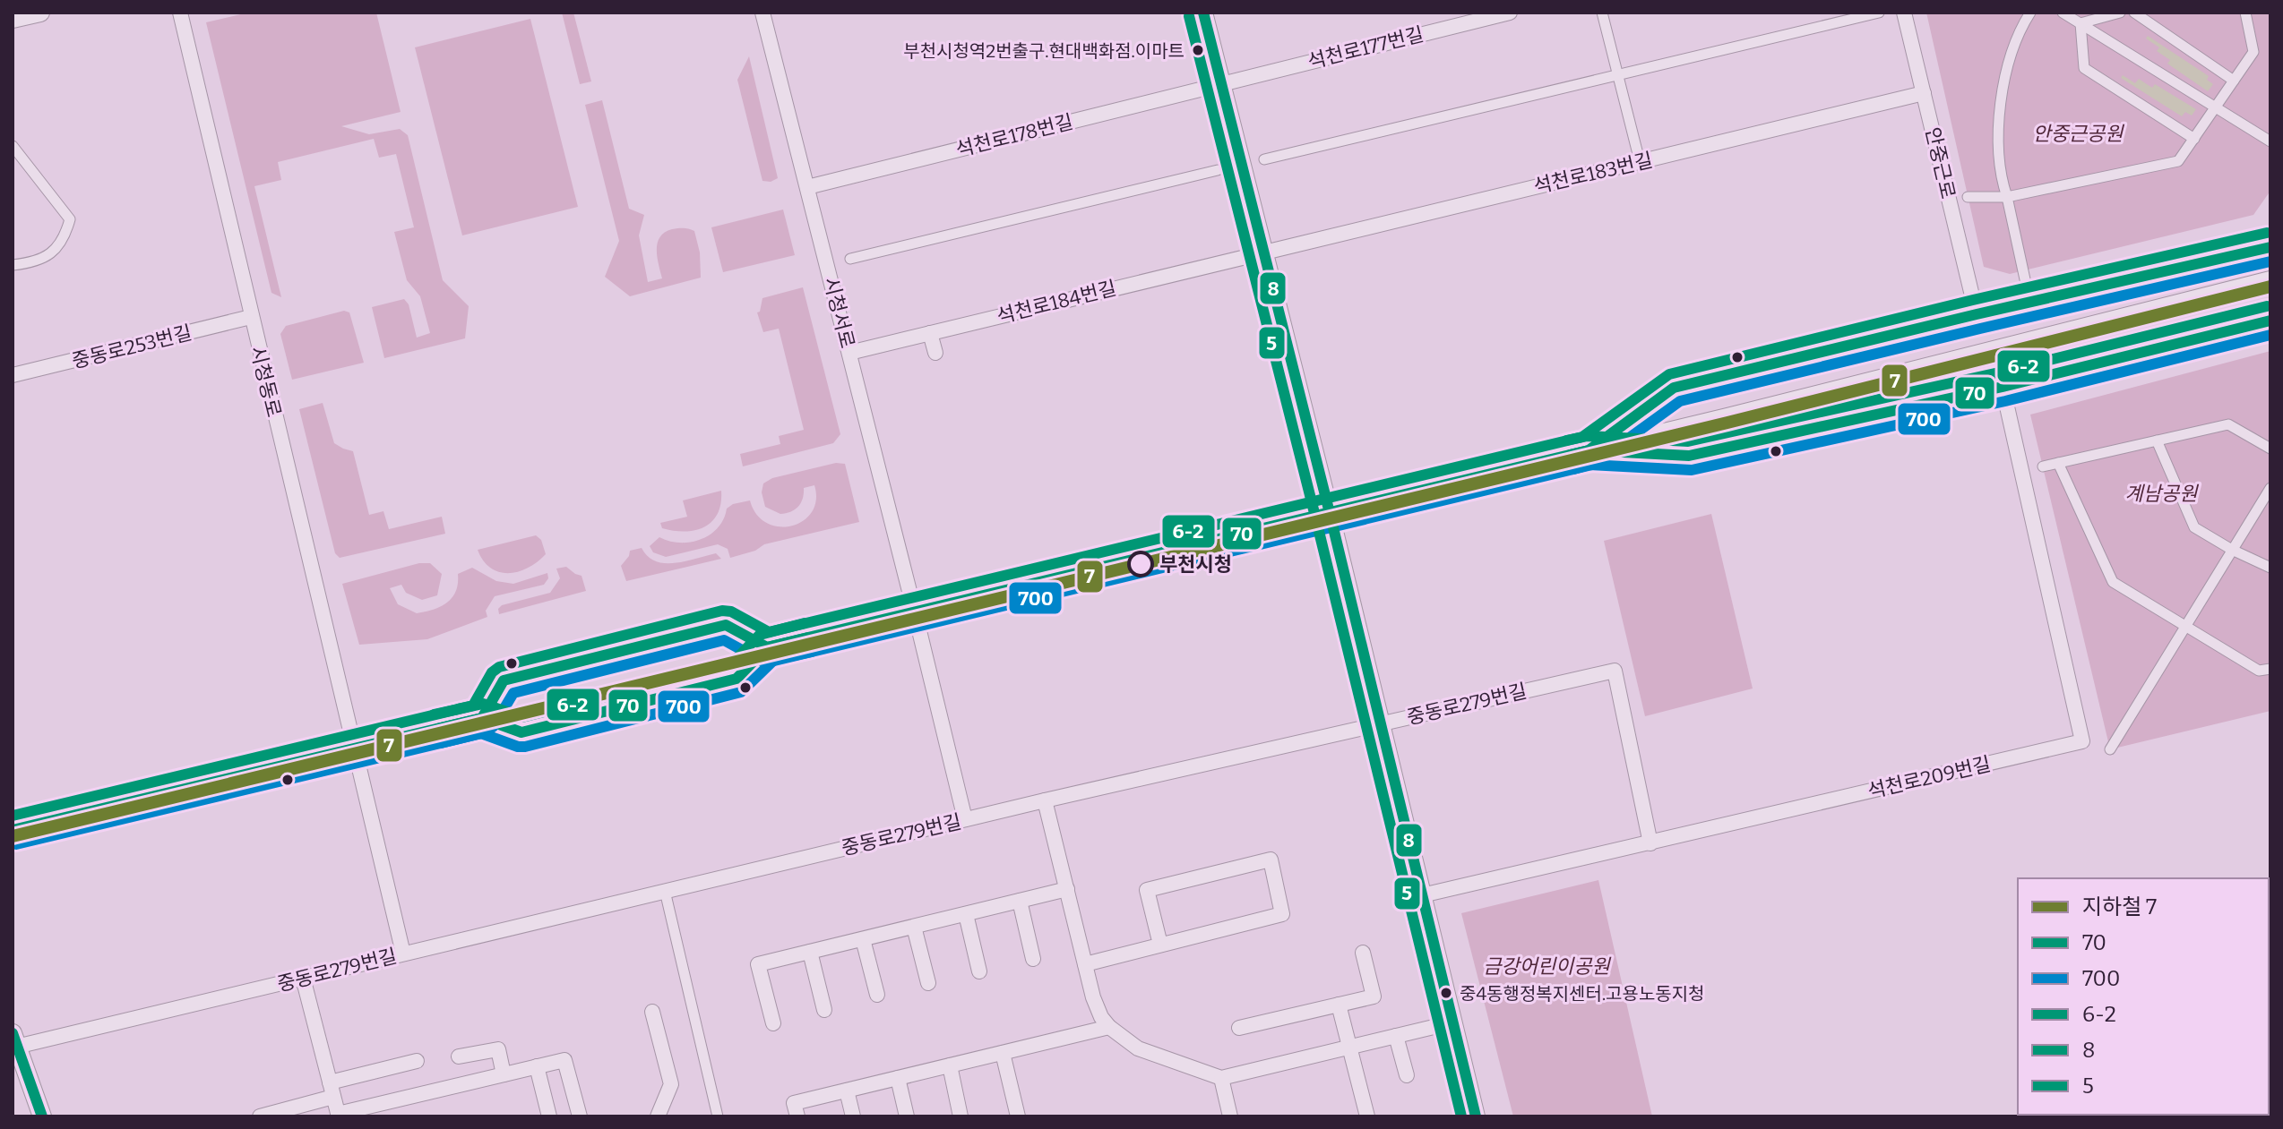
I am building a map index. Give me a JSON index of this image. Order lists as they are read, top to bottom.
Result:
{
  "streets": {
    "street": [
      "석천로177번길",
      "석천로178번길",
      "안중근로",
      "석천로183번길",
      "석천로184번길",
      "시청서로",
      "중동로253번길",
      "시청동로",
      "중동로279번길",
      "석천로209번길"
    ]
  },
  "crossings": [
    ["석천로177번길", "석천로178번길"],
    ["석천로178번길", "시청서로"],
    ["안중근로", "석천로183번길"],
    ["석천로183번길", "석천로184번길"],
    ["석천로184번길", "시청서로"],
    ["시청서로", "중동로279번길"],
    ["중동로253번길", "시청동로"],
    ["시청동로", "중동로279번길"],
    ["중동로279번길", "석천로209번길"]
  ],
  "parks": ["안중근공원", "계남공원", "금강어린이공원"],
  "places": ["부천시청역2번출구.현대백화점.이마트", "부천시청", "중4동행정복지센터.고용노동지청"],
  "lines": [
    "transit line 8",
    "transit line 5",
    "transit line 6-2",
    "transit line 70",
    "transit line 700",
    "metro line 7"
  ],
  "legend": [
    "지하철 7",
    "70",
    "700",
    "6-2",
    "8",
    "5"
  ]
}
